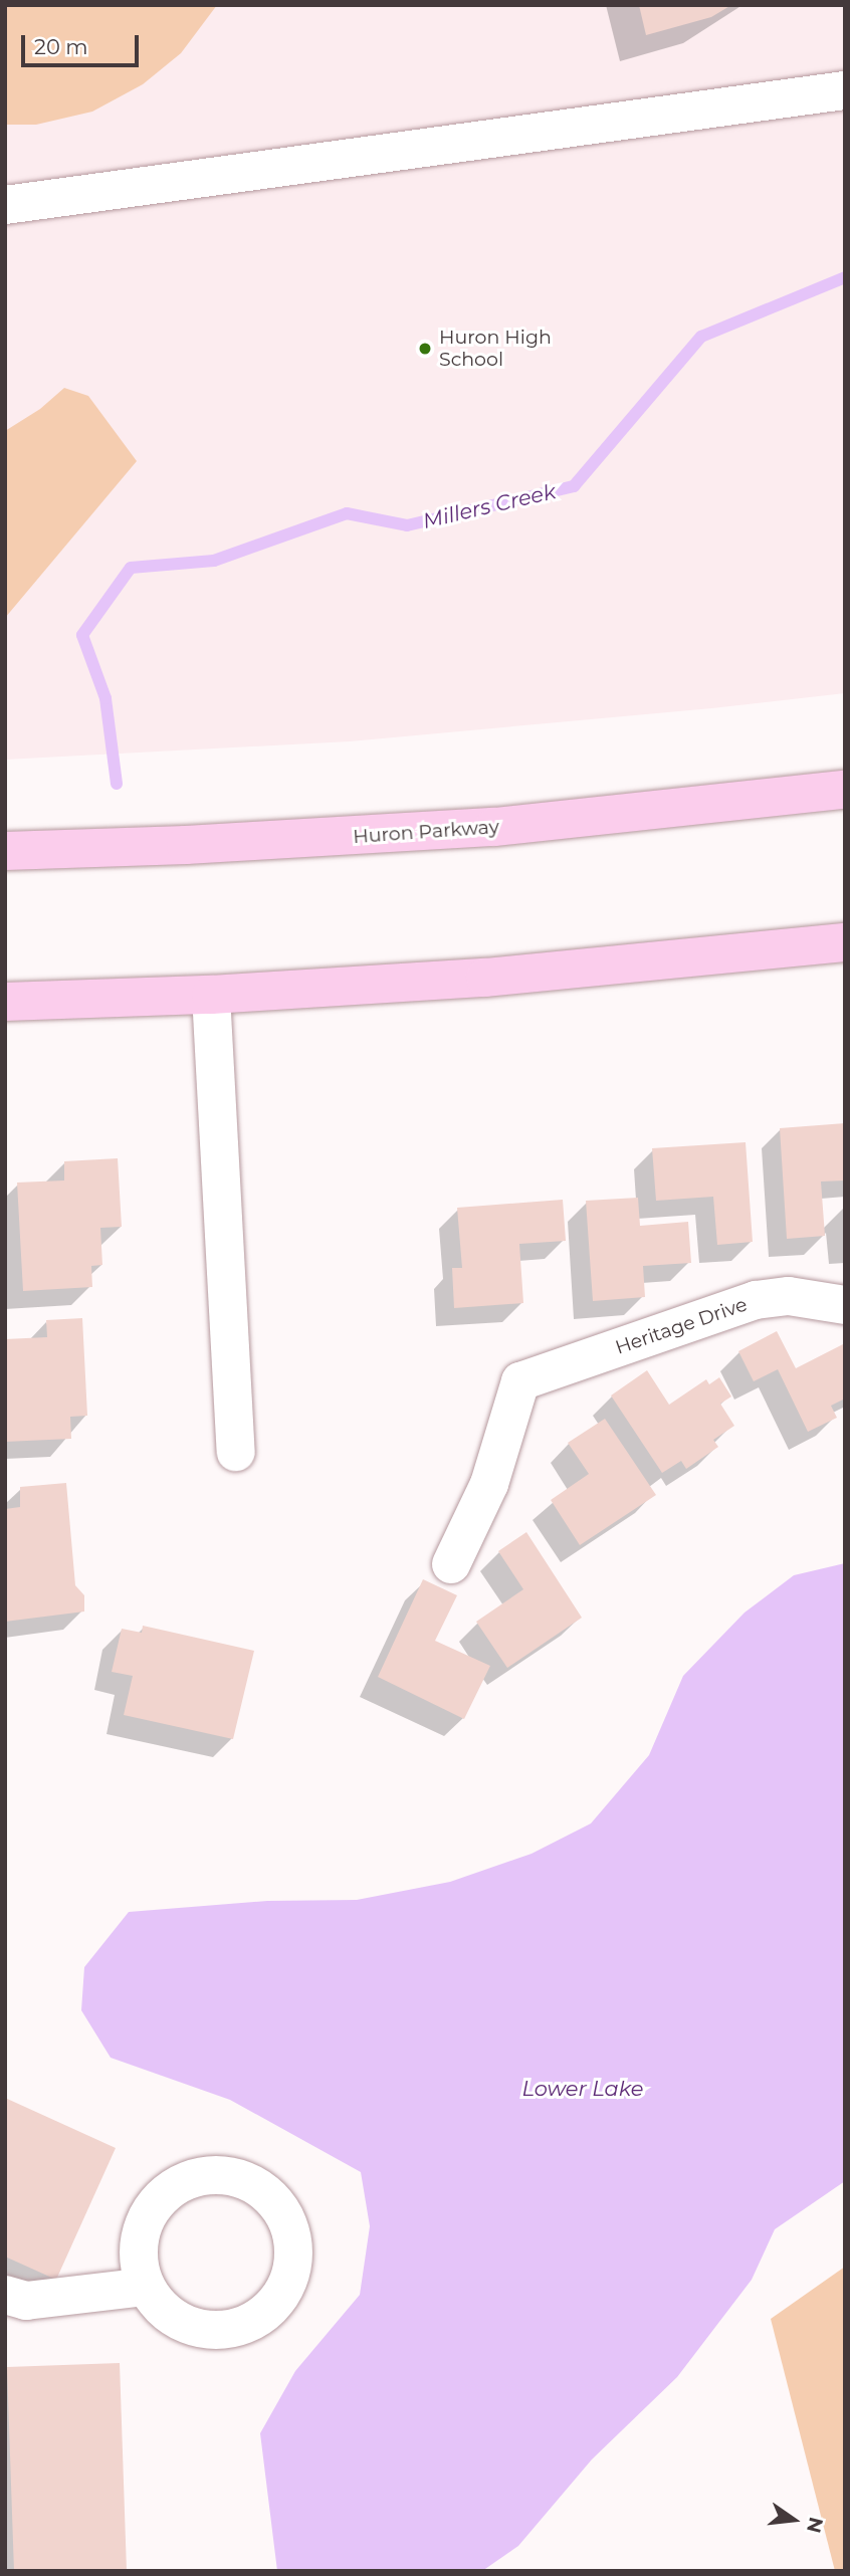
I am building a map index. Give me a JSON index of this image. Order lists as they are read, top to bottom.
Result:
{
  "streets": {
    "main road": ["Huron Parkway"],
    "street": ["Heritage Drive"]
  },
  "water": ["Millers Creek", "Lower Lake"],
  "places": ["Huron High School"],
  "scale_bar": "20 m",
  "north": "right"
}
